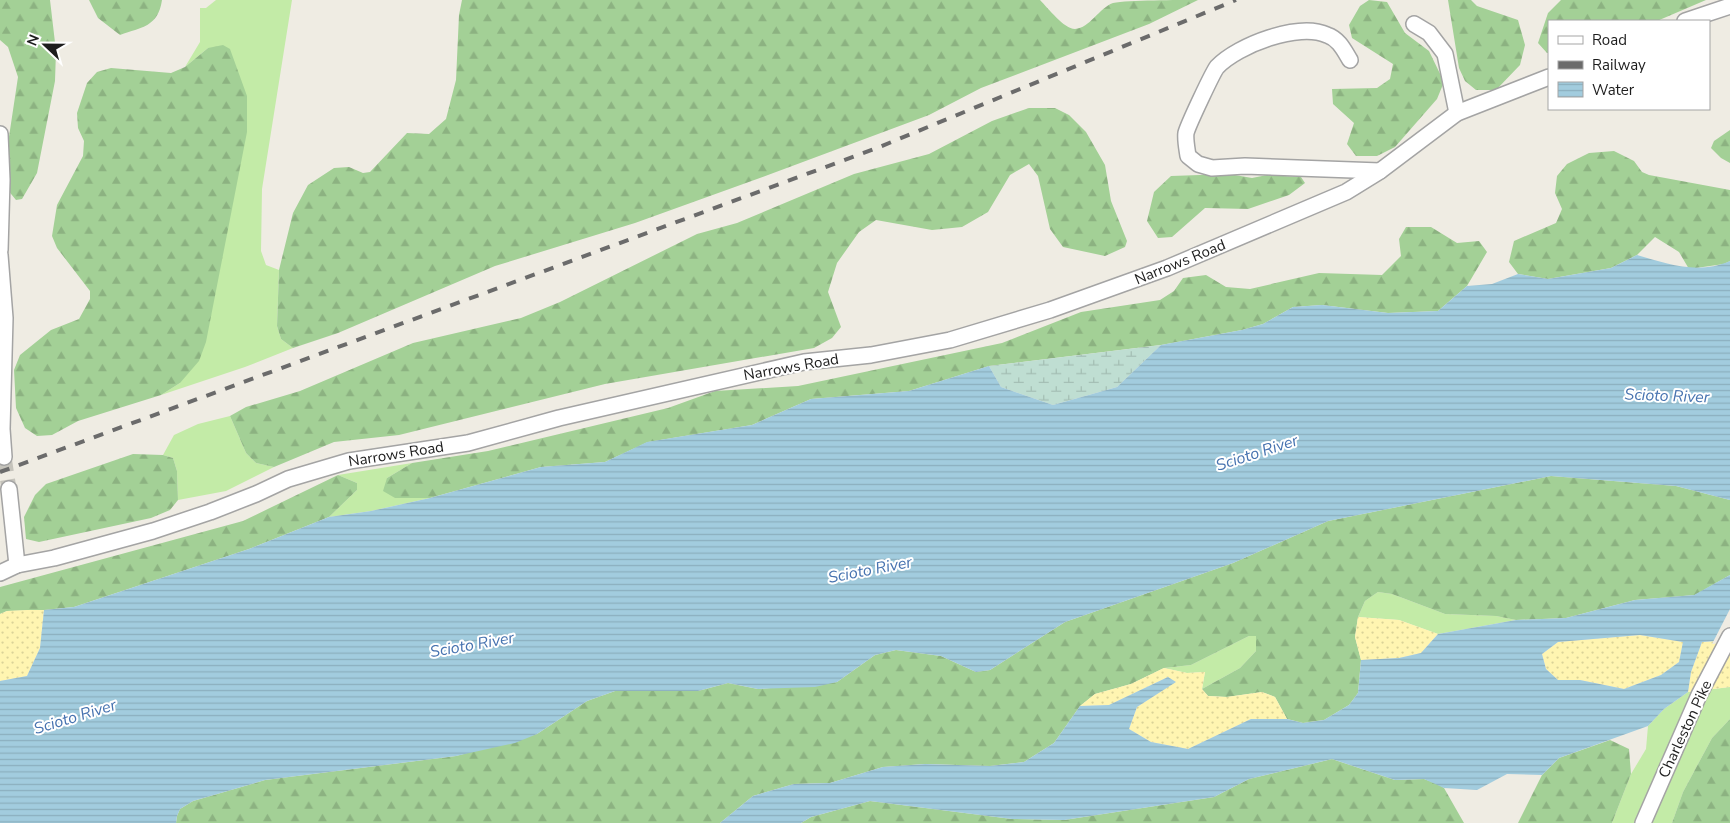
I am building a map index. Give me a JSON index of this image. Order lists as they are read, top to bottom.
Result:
{
  "streets": {
    "street": ["Narrows Road", "Charleston Pike"]
  },
  "water": ["Scioto River"],
  "legend": ["Road", "Railway", "Water"],
  "north": "left"
}
